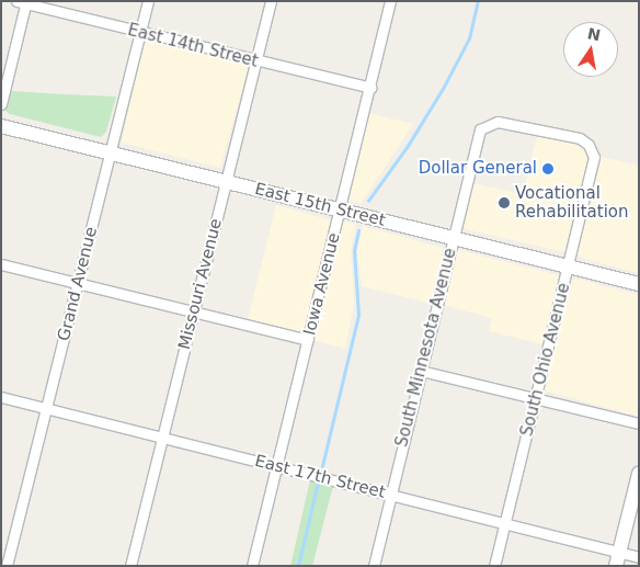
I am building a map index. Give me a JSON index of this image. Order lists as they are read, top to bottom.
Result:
{
  "streets": {
    "main road": ["East 15th Street"],
    "street": [
      "East 14th Street",
      "Grand Avenue",
      "Missouri Avenue",
      "Iowa Avenue",
      "South Minnesota Avenue",
      "South Ohio Avenue",
      "East 17th Street"
    ]
  },
  "crossings": [
    ["East 14th Street", "Grand Avenue"],
    ["East 14th Street", "Missouri Avenue"],
    ["East 14th Street", "Iowa Avenue"],
    ["East 15th Street", "Grand Avenue"],
    ["East 15th Street", "Missouri Avenue"],
    ["East 15th Street", "Iowa Avenue"],
    ["East 15th Street", "South Minnesota Avenue"],
    ["East 15th Street", "South Ohio Avenue"],
    ["Grand Avenue", "East 17th Street"],
    ["Missouri Avenue", "East 17th Street"],
    ["Iowa Avenue", "East 17th Street"],
    ["South Minnesota Avenue", "South Ohio Avenue"],
    ["South Minnesota Avenue", "East 17th Street"],
    ["South Ohio Avenue", "East 17th Street"]
  ],
  "places": ["Dollar General", "Vocational Rehabilitation"],
  "north": "top"
}
